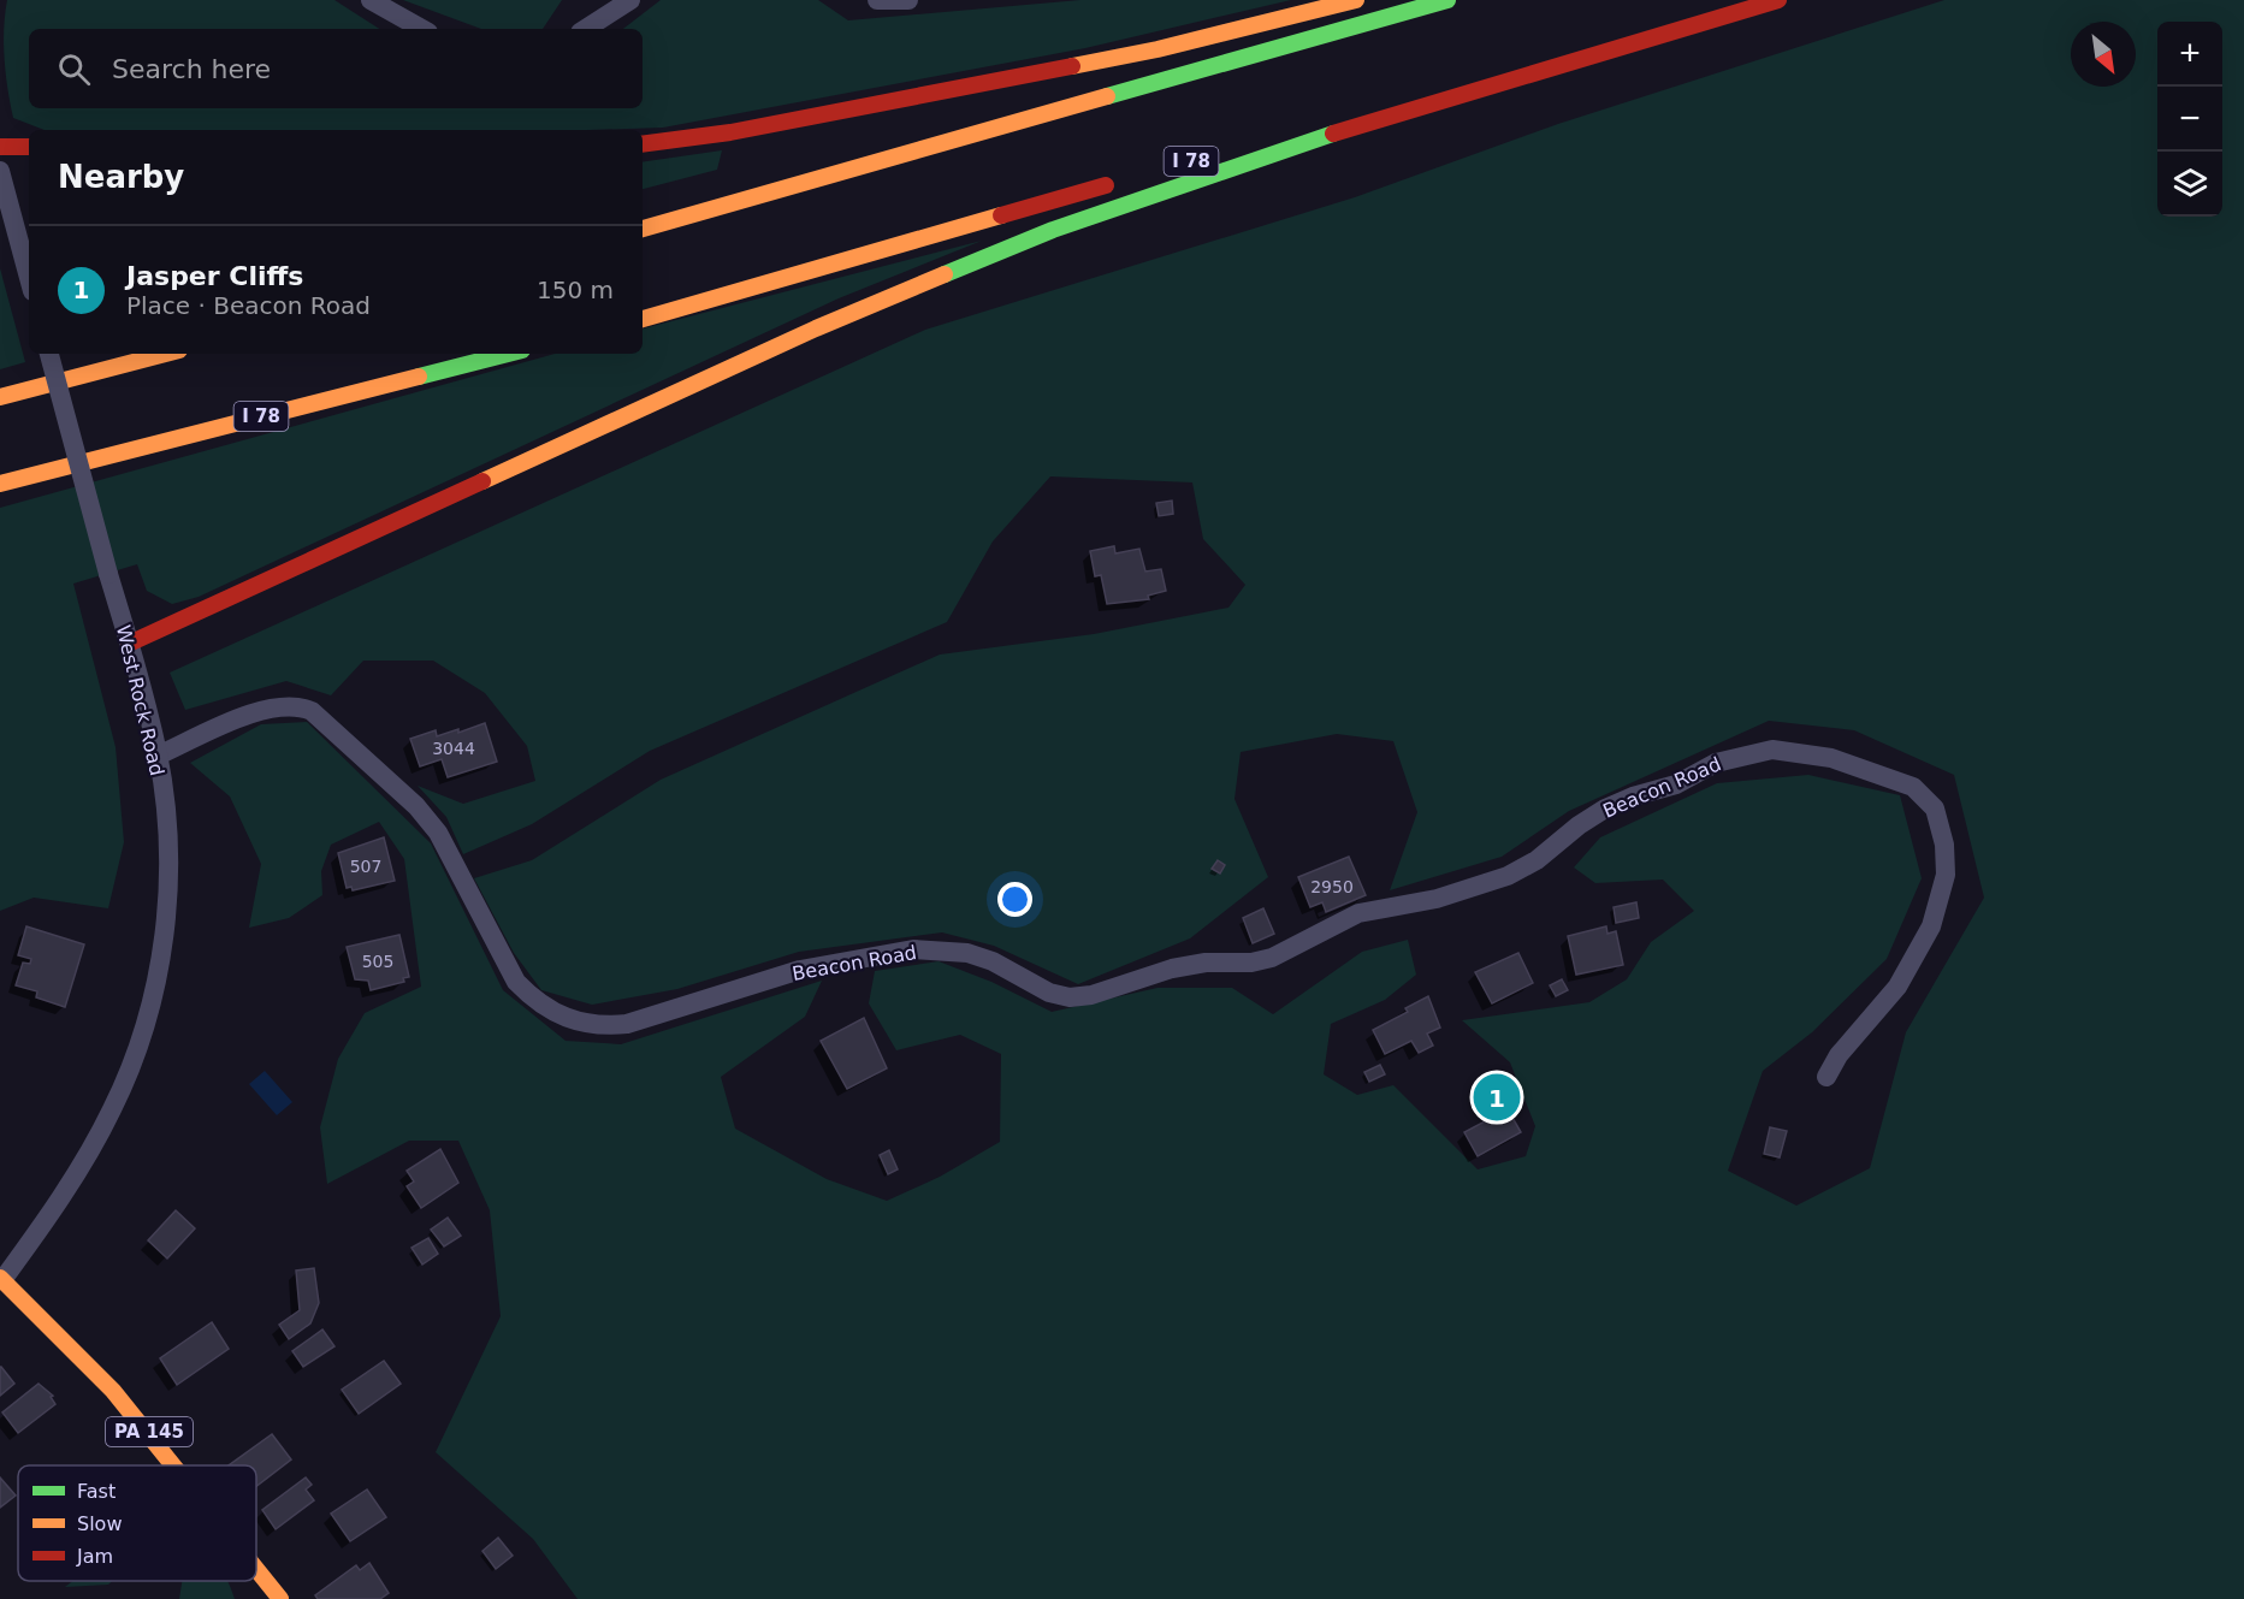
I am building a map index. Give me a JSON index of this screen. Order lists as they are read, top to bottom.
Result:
{
  "streets": {
    "main road": ["I 78", "PA 145"],
    "street": ["West Rock Road", "Beacon Road"]
  },
  "crossings": [
    ["West Rock Road", "Beacon Road"],
    ["West Rock Road", "PA 145"]
  ],
  "house_numbers": [
    "3044",
    "507",
    "2950",
    "505"
  ],
  "legend": ["Fast", "Slow", "Jam"],
  "north": "bottom right",
  "page": {
    "map_buttons": ["+", "−"],
    "search": "Search here",
    "heading": "Nearby",
    "list": [
      {
        "mark": "1",
        "name": "Jasper Cliffs",
        "note": "Place · Beacon Road",
        "value": "150 m"
      }
    ],
    "pins": "1"
  }
}
